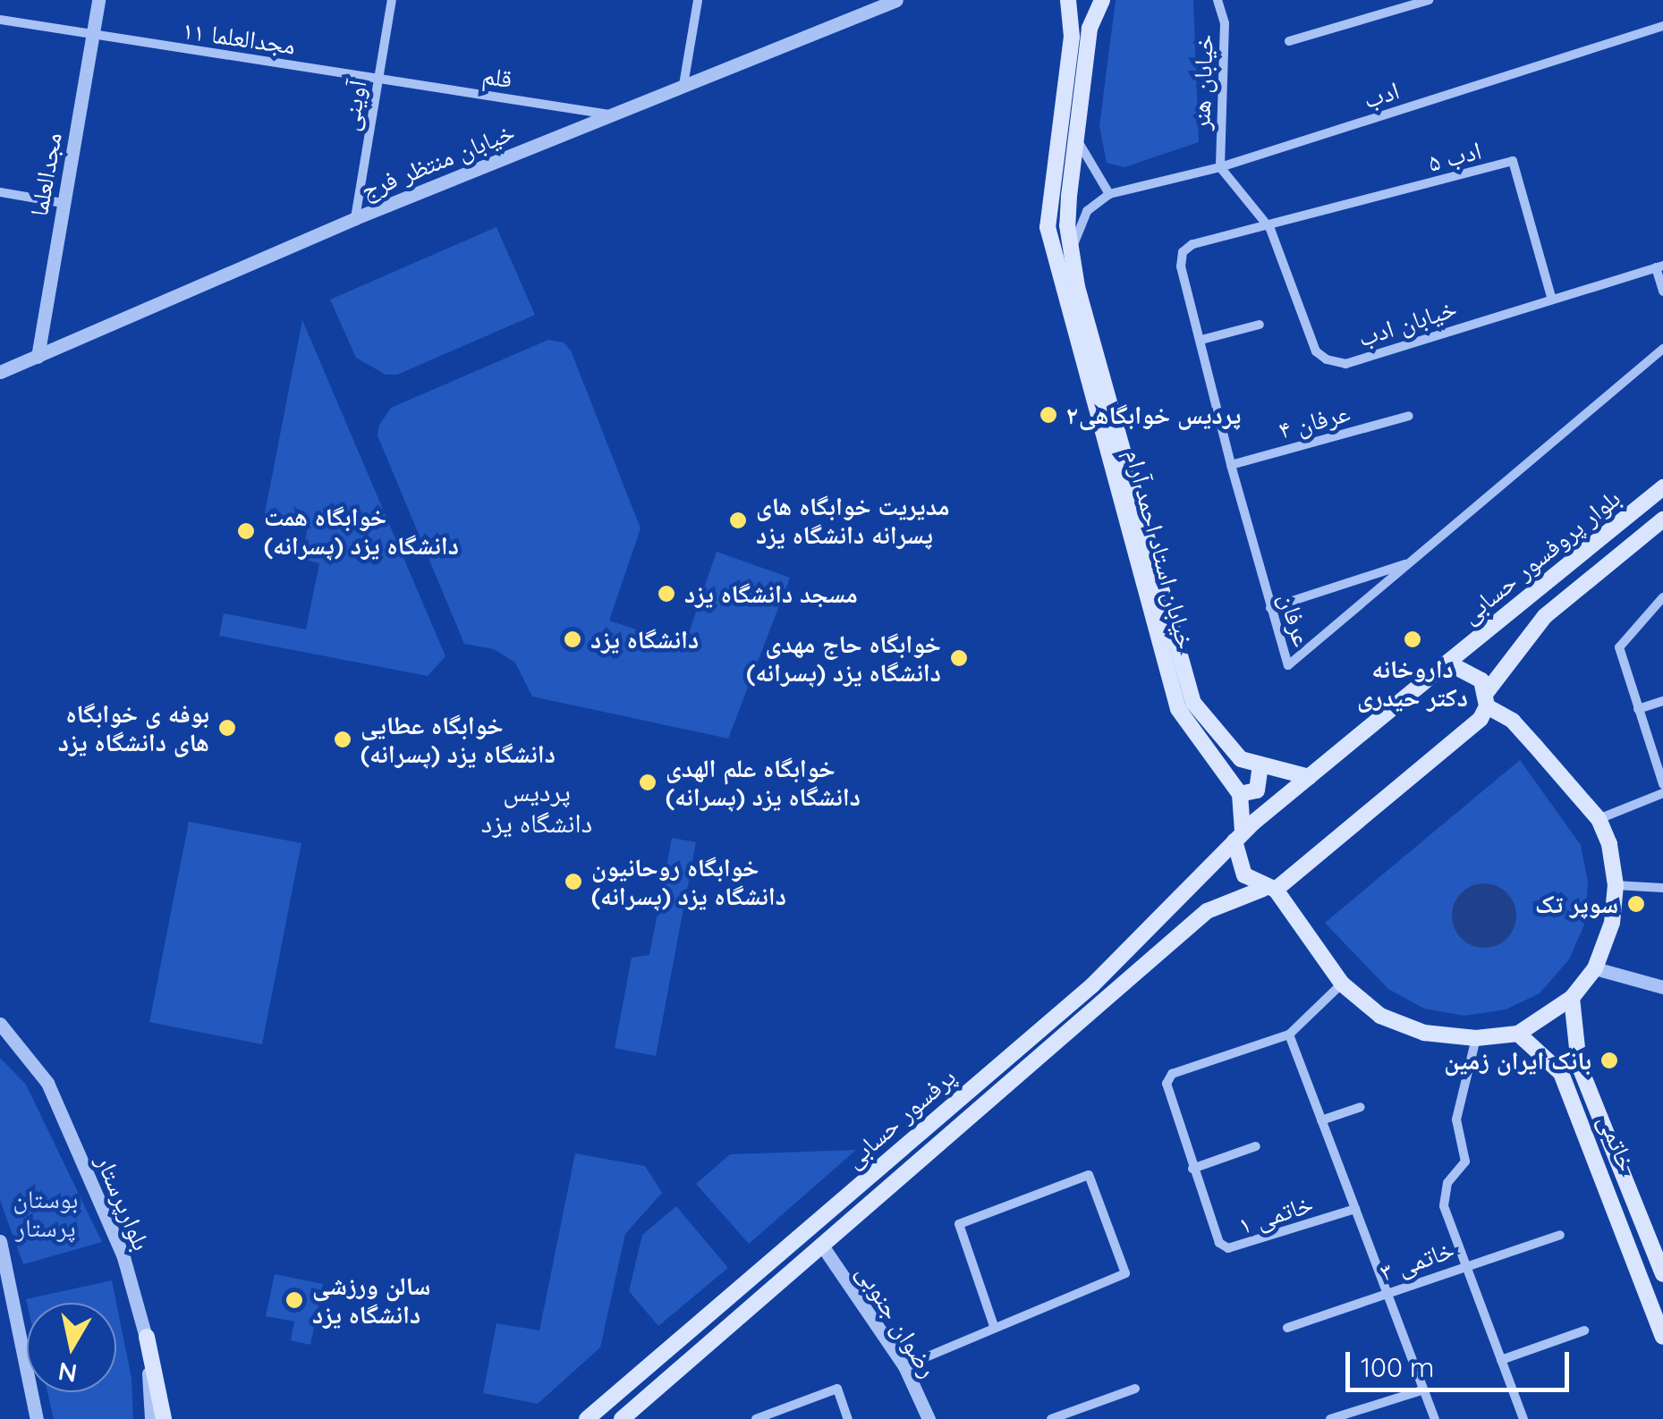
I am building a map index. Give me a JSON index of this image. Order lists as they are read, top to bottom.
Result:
{
  "streets": {
    "main road": [
      "خیابان استاد احمد آرام",
      "بلوار پروفسور حسابی",
      "پرفسور حسابی",
      "خاتمی"
    ],
    "street": [
      "مجدالعلما ۱۱",
      "قلم",
      "خیابان هنر",
      "ادب",
      "آوینی",
      "ادب ۵",
      "خیابان منتظر فرج",
      "مجدالعلما",
      "خیابان ادب",
      "عرفان ۴",
      "عرفان",
      "بلوارپرستار",
      "خاتمی ۱",
      "خاتمی ۳",
      "رضوان جنوبی"
    ]
  },
  "crossings": [
    ["مجدالعلما ۱۱", "قلم"],
    ["مجدالعلما ۱۱", "آوینی"],
    ["مجدالعلما ۱۱", "مجدالعلما"],
    ["قلم", "آوینی"],
    ["قلم", "خیابان منتظر فرج"],
    ["خیابان هنر", "ادب"],
    ["خیابان هنر", "خیابان ادب"],
    ["ادب", "خیابان ادب"],
    ["آوینی", "خیابان منتظر فرج"],
    ["ادب ۵", "خیابان ادب"],
    ["ادب ۵", "عرفان"],
    ["خیابان منتظر فرج", "مجدالعلما"],
    ["خیابان ادب", "عرفان"],
    ["عرفان ۴", "عرفان"],
    ["بلوار پروفسور حسابی", "پرفسور حسابی"],
    ["پرفسور حسابی", "رضوان جنوبی"]
  ],
  "districts": ["پردیس دانشگاه یزد"],
  "parks": ["بوستان پرستار"],
  "places": [
    "پردیس خوابگاهی٢",
    "مدیریت خوابگاه های پسرانه دانشگاه یزد",
    "خوابگاه همت (پسرانه) دانشگاه یزد",
    "مسجد دانشگاه یزد",
    "دانشگاه یزد",
    "داروخانه دکتر حیدری",
    "خوابگاه حاج مهدی (پسرانه) دانشگاه یزد",
    "بوفه ی خوابگاه های دانشگاه یزد",
    "خوابگاه عطایی (پسرانه) دانشگاه یزد",
    "خوابگاه علم الهدی (پسرانه) دانشگاه یزد",
    "خوابگاه روحانیون (پسرانه) دانشگاه یزد",
    "سوپر تک",
    "بانک ایران زمین",
    "سالن ورزشی دانشگاه یزد"
  ],
  "scale_bar": "100 m",
  "north": "bottom"
}
